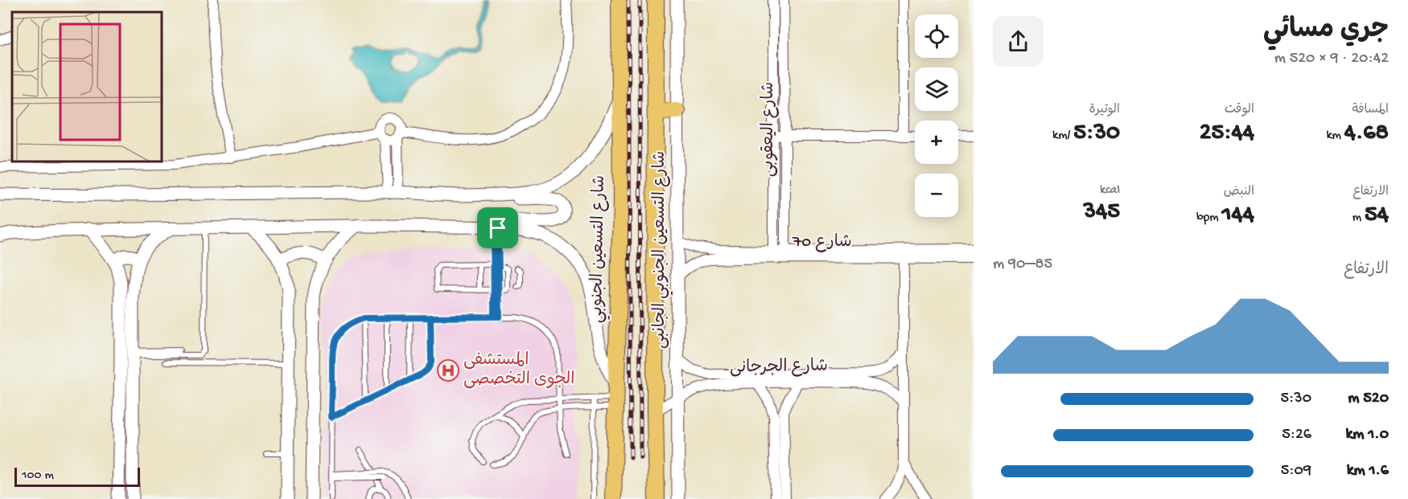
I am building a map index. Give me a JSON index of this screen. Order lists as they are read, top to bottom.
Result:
{
  "streets": {
    "highway": ["شارع التسعين الجنوبي"],
    "street": [
      "شارع اليعقوبى",
      "شارع 70",
      "شارع التسعين الجنوبي الجانبى",
      "شارع الجرجانى"
    ]
  },
  "crossings": [
    ["شارع اليعقوبى", "شارع 70"],
    ["شارع 70", "شارع التسعين الجنوبي الجانبى"],
    ["شارع التسعين الجنوبي الجانبى", "شارع الجرجانى"]
  ],
  "places": {
    "hospital": ["المستشفى الجوى التخصصى"]
  },
  "scale_bar": "100 m",
  "page": {
    "heading": ["جري مسائي", "20:42 · 9 × 520 m"],
    "map_buttons": ["+", "−"],
    "stats": [
      ["المسافة", "4.68 km"],
      ["الوقت", "25:44"],
      ["الوتيرة", "5:30 /km"],
      ["الارتفاع", "54 m"],
      ["النبض", "144 bpm"],
      ["kcal", "345"]
    ],
    "chart": ["الارتفاع", "85–90 m"],
    "list": [
      {
        "name": "520 m",
        "note": "5:30"
      },
      {
        "name": "1.0 km",
        "note": "5:26"
      },
      {
        "name": "1.6 km",
        "note": "5:09"
      }
    ],
    "scale": "100 m"
  }
}
